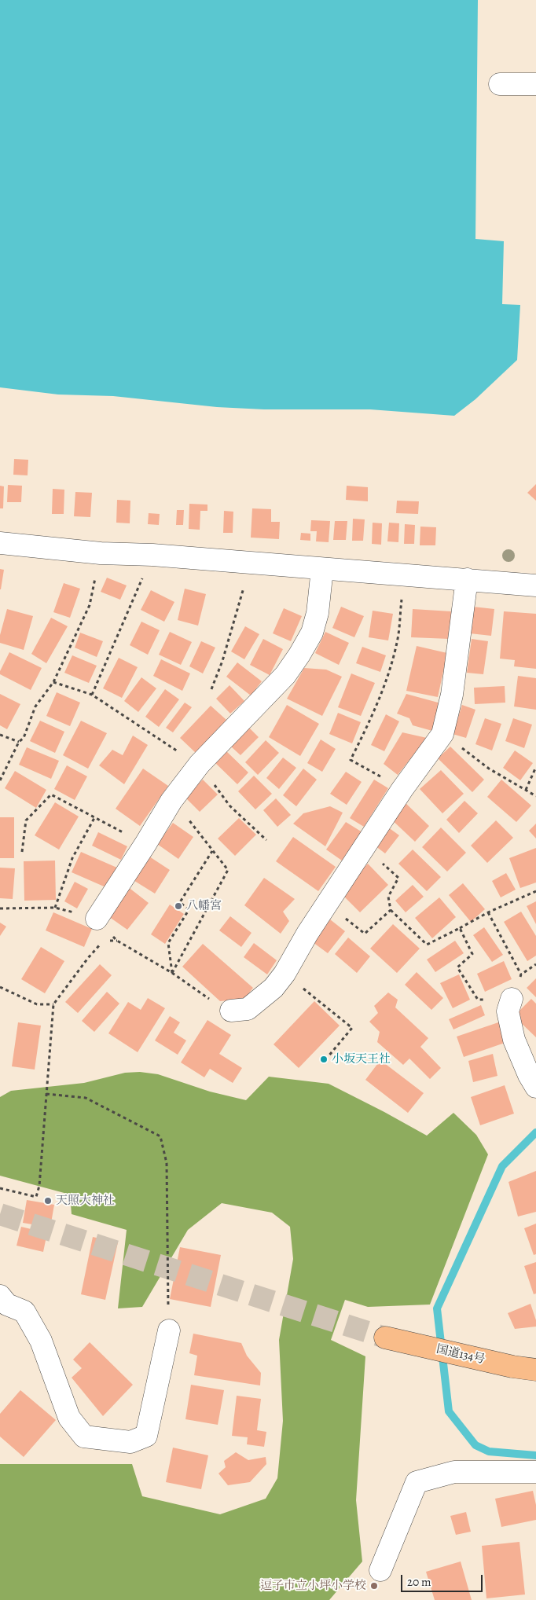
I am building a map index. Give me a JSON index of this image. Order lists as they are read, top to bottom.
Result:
{
  "streets": {
    "highway": ["国道134号"]
  },
  "places": [
    "八幡宮",
    "小坂天王社",
    "天照大神社",
    "逗子市立小坪小学校"
  ],
  "scale_bar": "20 m"
}
